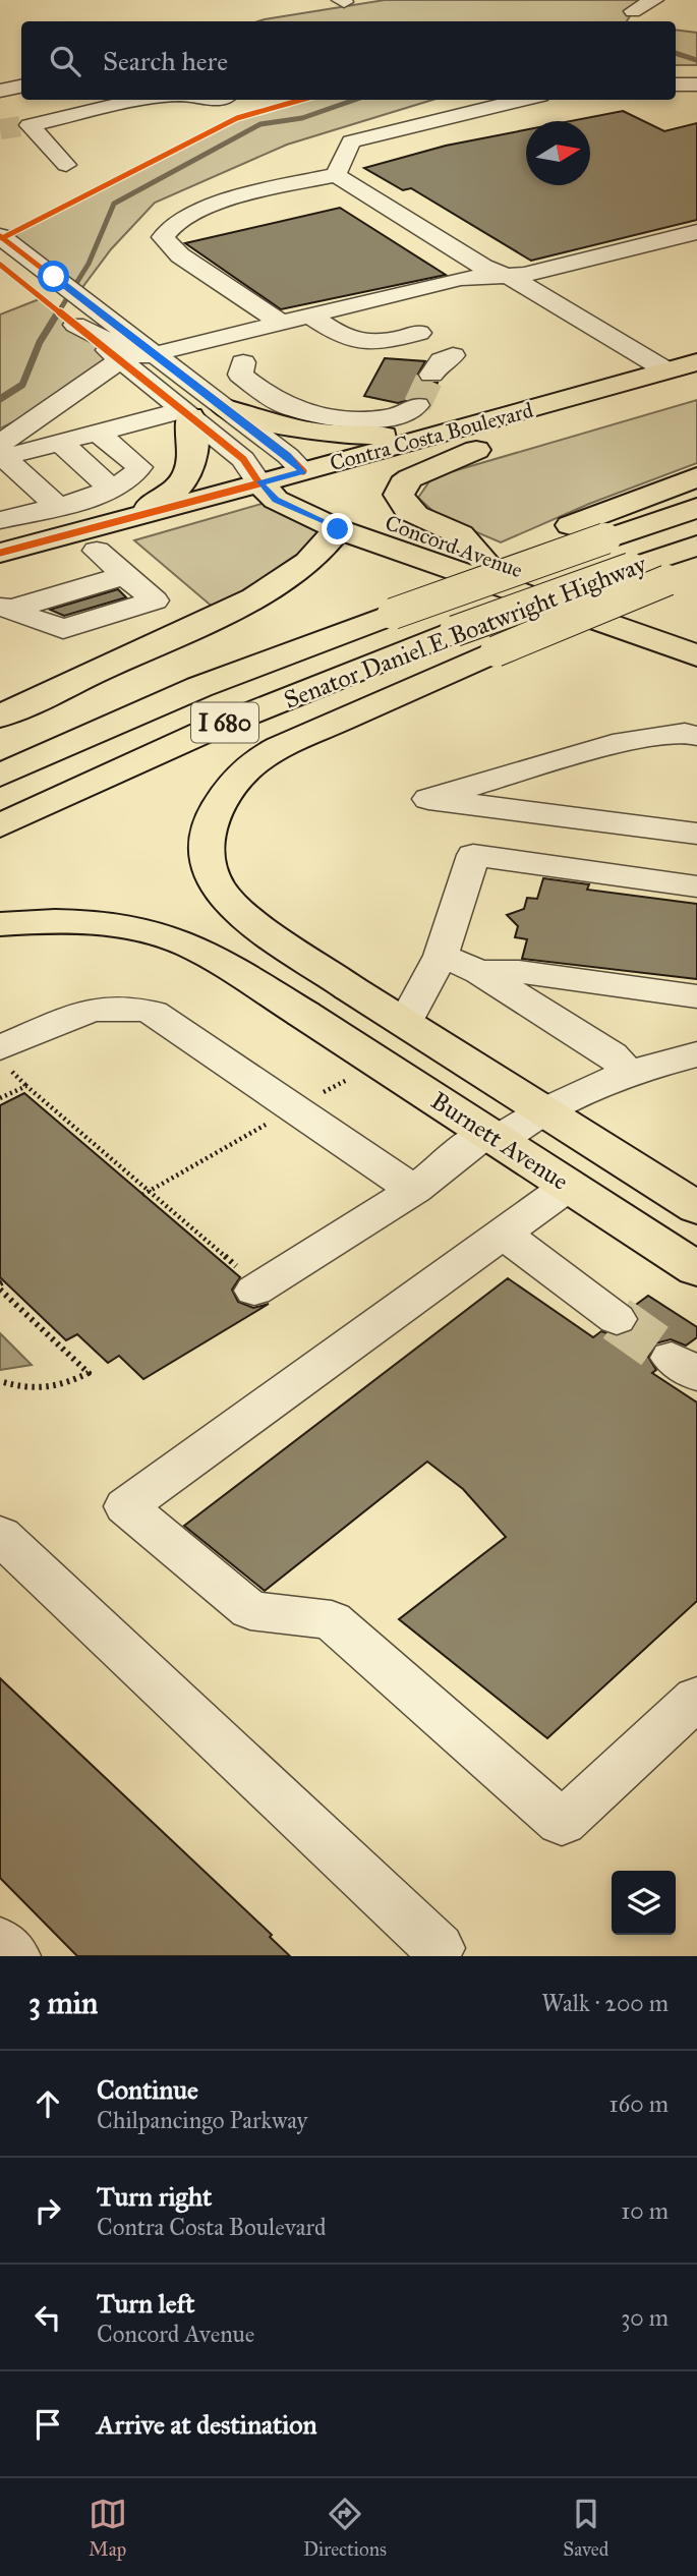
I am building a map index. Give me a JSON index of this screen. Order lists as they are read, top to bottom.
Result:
{
  "streets": {
    "main road": [
      "Contra Costa Boulevard",
      "Concord Avenue",
      "Senator Daniel E Boatwright Highway",
      "I 680",
      "Burnett Avenue"
    ]
  },
  "crossings": [
    ["Contra Costa Boulevard", "Concord Avenue"]
  ],
  "north": "right",
  "page": {
    "search": "Search here",
    "heading": ["3 min", "Walk · 200 m"],
    "list": [
      ["Continue", "Chilpancingo Parkway", "160 m"],
      ["Turn right", "Contra Costa Boulevard", "10 m"],
      ["Turn left", "Concord Avenue", "30 m"],
      "Arrive at destination"
    ],
    "nav": ["Map", "Directions", "Saved"]
  }
}
